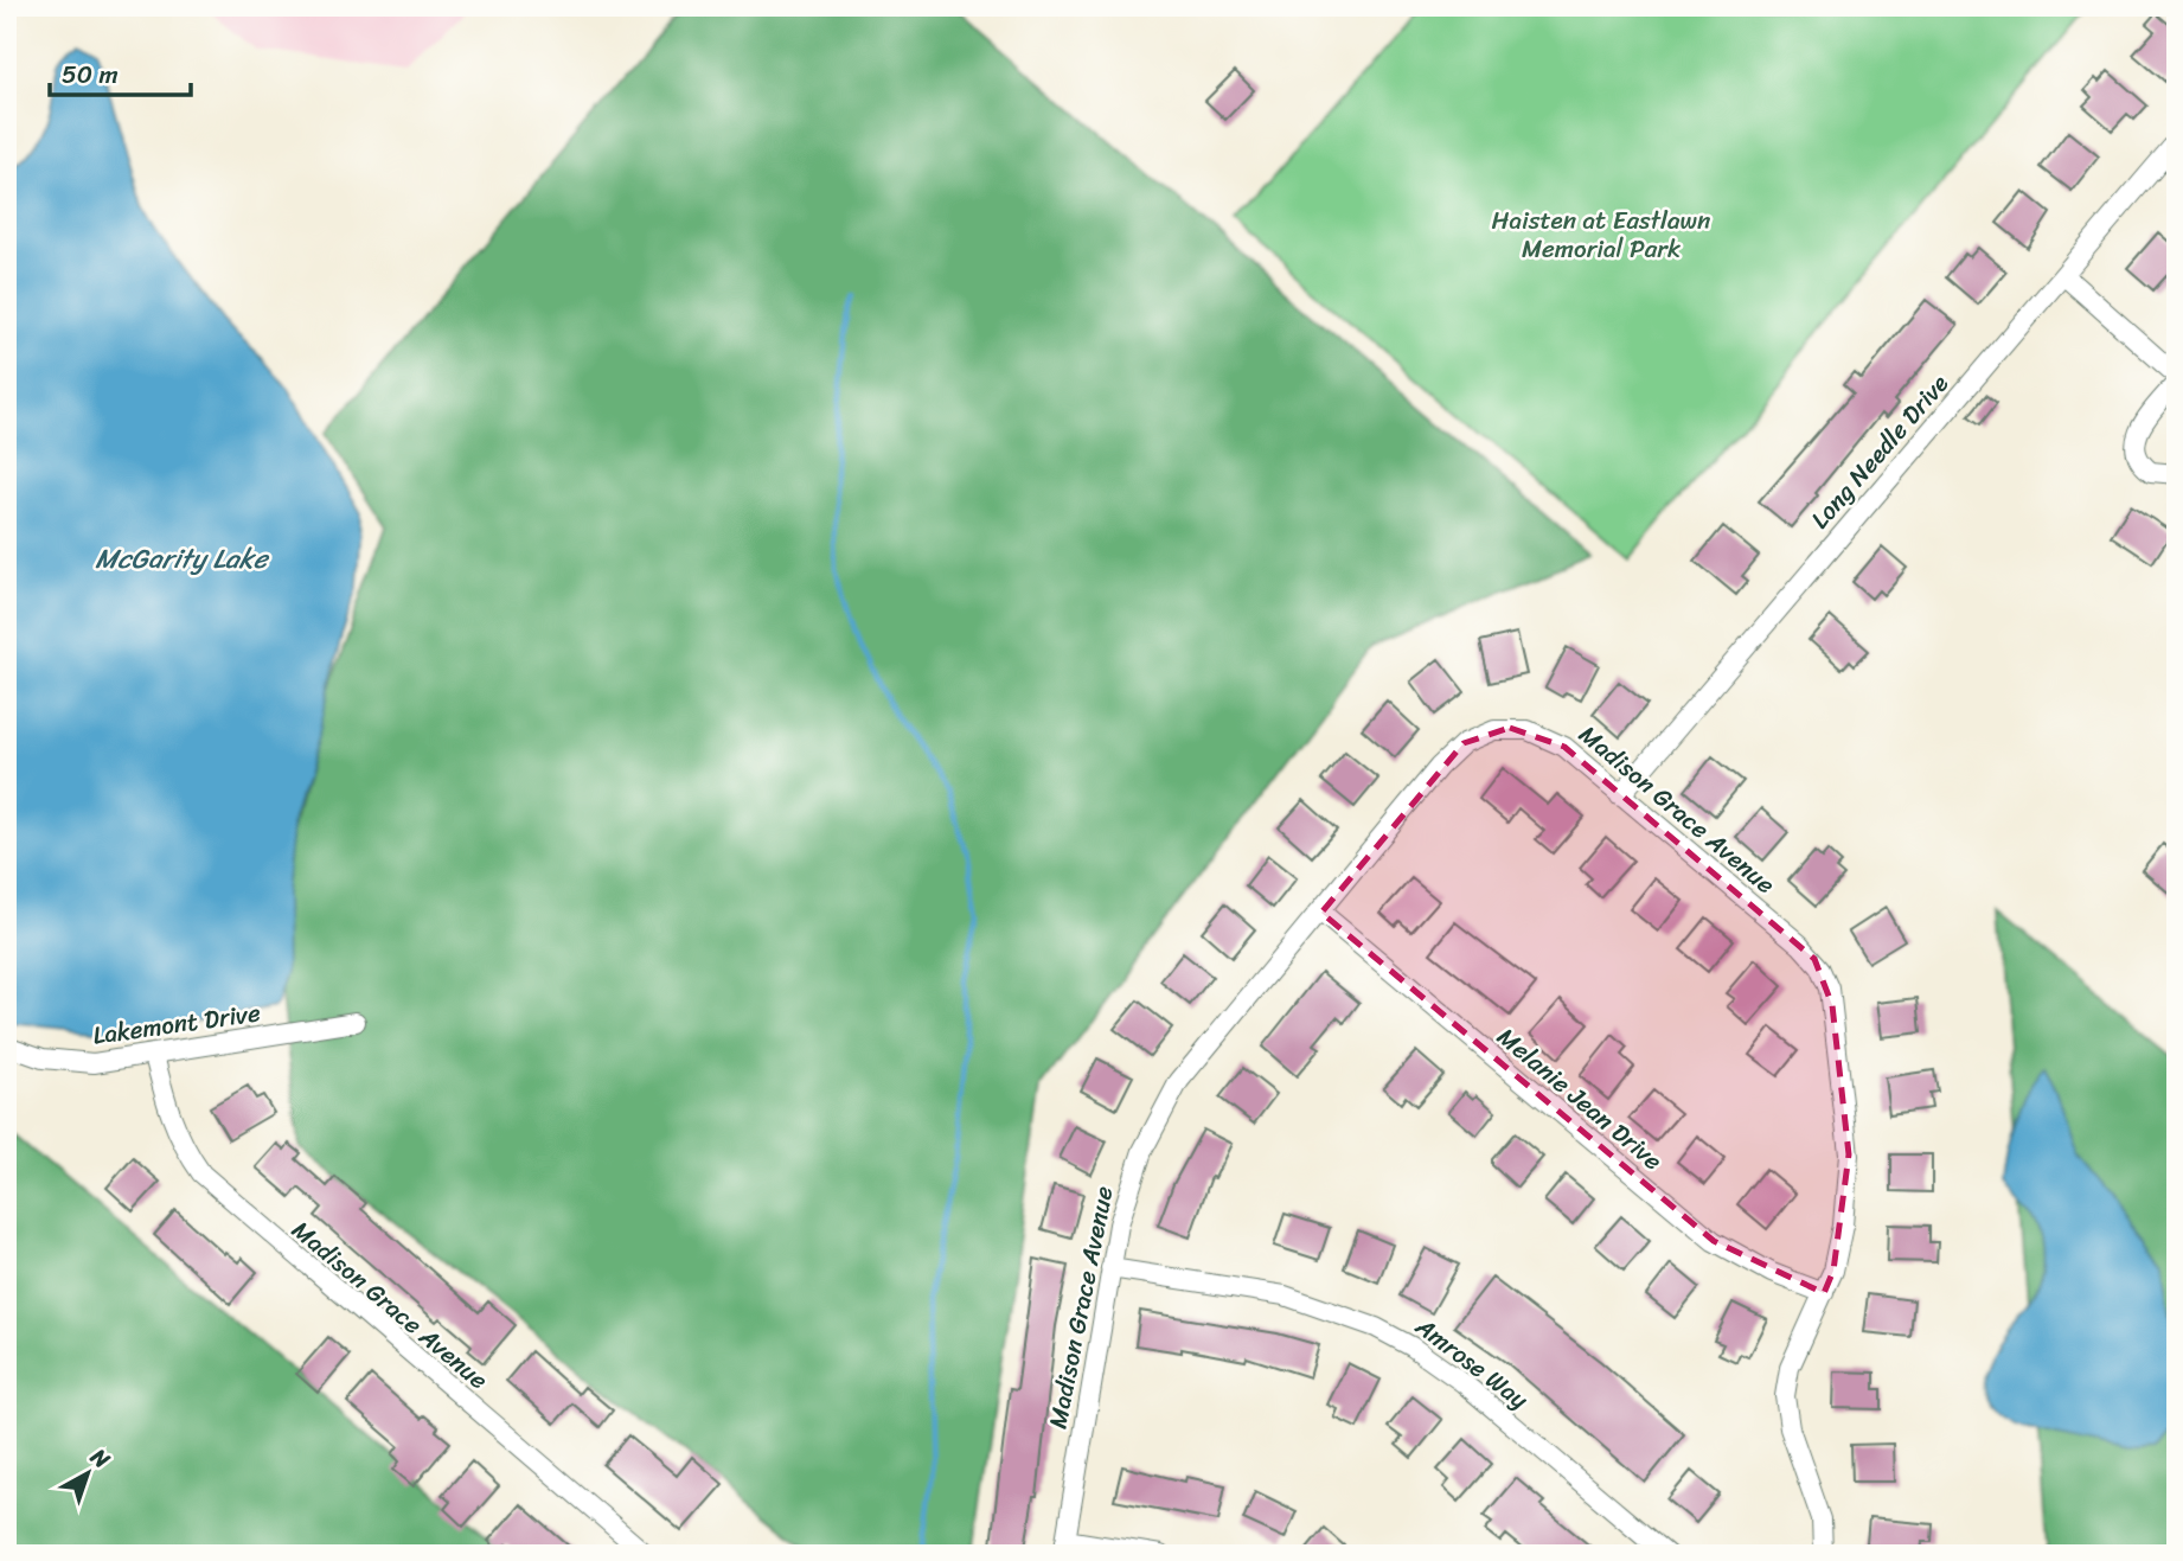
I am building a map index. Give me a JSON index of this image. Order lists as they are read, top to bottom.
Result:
{
  "streets": {
    "street": [
      "Long Needle Drive",
      "Madison Grace Avenue",
      "Lakemont Drive",
      "Melanie Jean Drive",
      "Amrose Way"
    ]
  },
  "crossings": [
    ["Long Needle Drive", "Madison Grace Avenue"],
    ["Madison Grace Avenue", "Lakemont Drive"],
    ["Madison Grace Avenue", "Melanie Jean Drive"],
    ["Madison Grace Avenue", "Amrose Way"]
  ],
  "water": ["McGarity Lake"],
  "parks": ["Haisten at Eastlawn Memorial Park"],
  "scale_bar": "50 m",
  "north": "top right"
}
